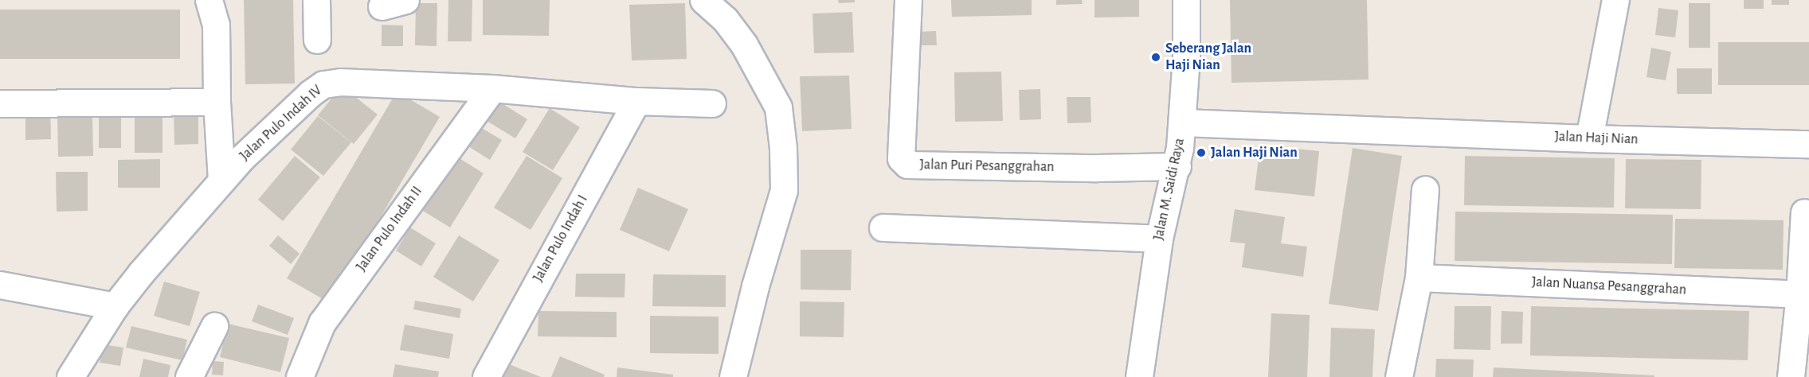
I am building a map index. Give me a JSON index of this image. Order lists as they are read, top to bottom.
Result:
{
  "streets": {
    "street": [
      "Jalan Pulo Indah IV",
      "Jalan Haji Nian",
      "Jalan Puri Pesanggrahan",
      "Jalan M. Saidi Raya",
      "Jalan Pulo Indah II",
      "Jalan Pulo Indah I",
      "Jalan Nuansa Pesanggrahan"
    ]
  },
  "crossings": [
    ["Jalan Pulo Indah IV", "Jalan Pulo Indah II"],
    ["Jalan Pulo Indah IV", "Jalan Pulo Indah I"],
    ["Jalan Haji Nian", "Jalan M. Saidi Raya"],
    ["Jalan Puri Pesanggrahan", "Jalan M. Saidi Raya"]
  ],
  "places": ["Seberang Jalan Haji Nian", "Jalan Haji Nian"]
}
